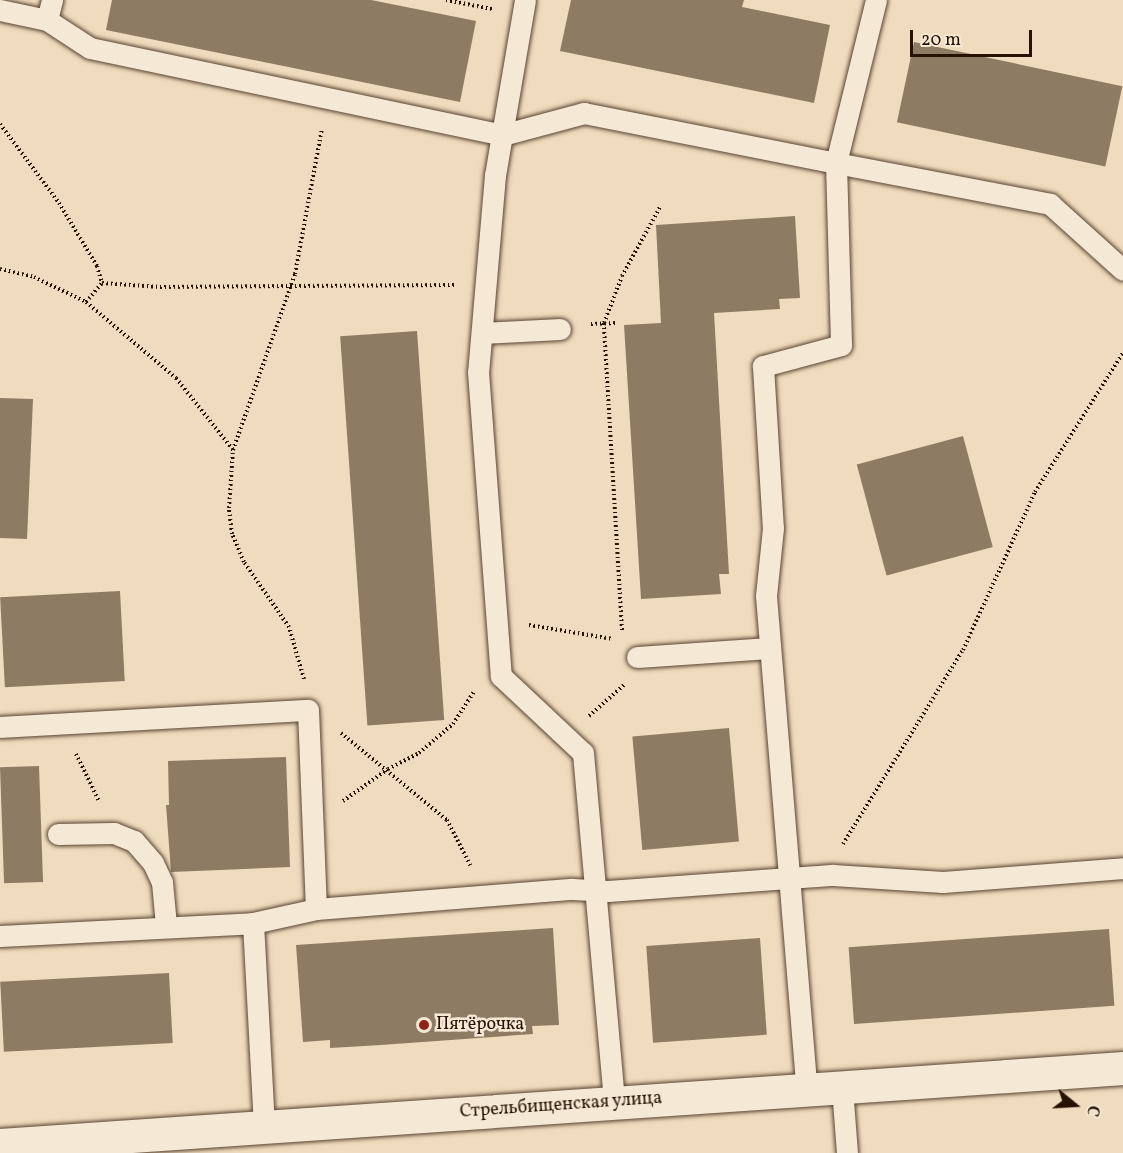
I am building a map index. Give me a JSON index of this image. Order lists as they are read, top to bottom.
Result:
{
  "streets": {
    "street": ["Стрельбищенская улица"]
  },
  "places": ["Пятёрочка"],
  "scale_bar": "20 m",
  "north": "right"
}
